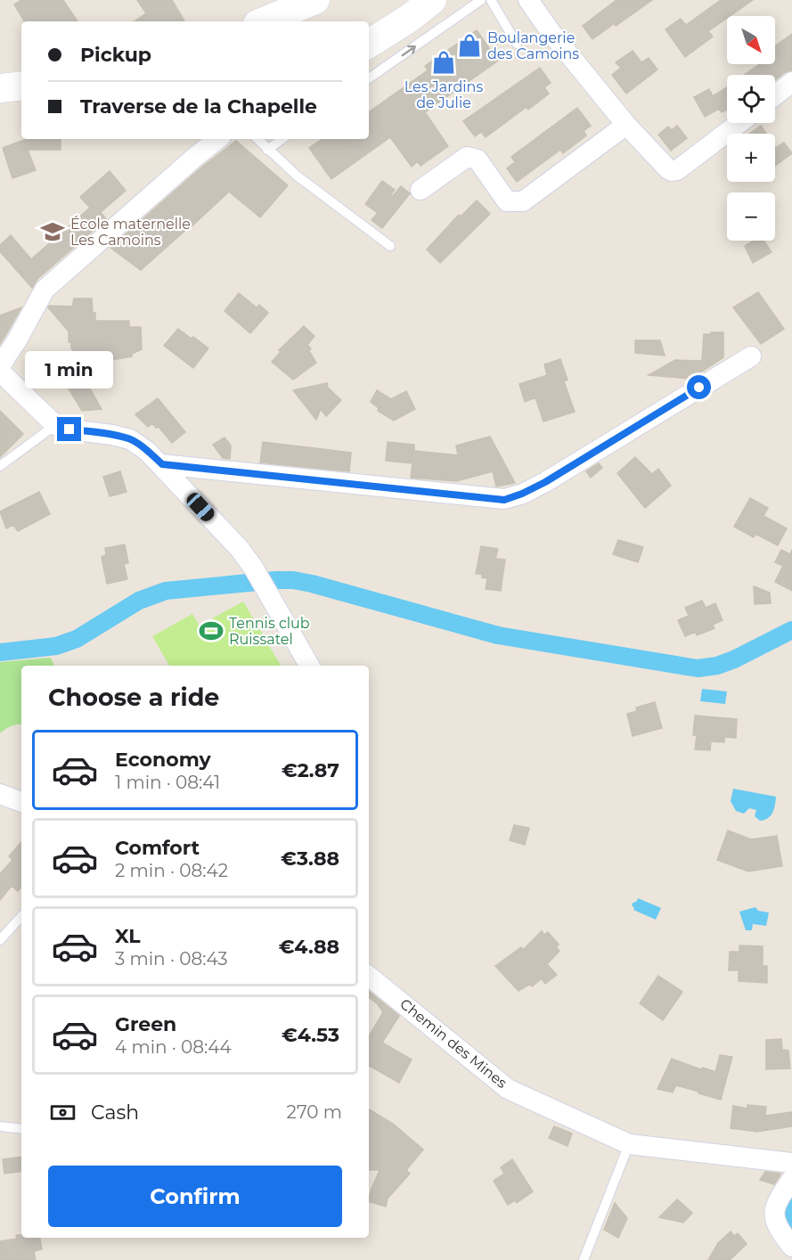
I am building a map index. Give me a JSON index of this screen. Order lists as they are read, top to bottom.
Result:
{
  "streets": {
    "street": ["Chemin des Mines"]
  },
  "places": {
    "shop": ["Boulangerie des Camoins", "Les Jardins de Julie"],
    "school or university": ["École maternelle Les Camoins"],
    "sports": ["Tennis club Ruissatel"]
  },
  "north": "bottom right",
  "page": {
    "map_buttons": ["+", "−"],
    "banner": ["Pickup", "Traverse de la Chapelle"],
    "bubble": "1 min",
    "heading": "Choose a ride",
    "list": [
      {
        "name": "Economy",
        "note": "1 min · 08:41",
        "value": "€2.87"
      },
      {
        "name": "Comfort",
        "note": "2 min · 08:42",
        "value": "€3.88"
      },
      {
        "name": "XL",
        "note": "3 min · 08:43",
        "value": "€4.88"
      },
      {
        "name": "Green",
        "note": "4 min · 08:44",
        "value": "€4.53"
      }
    ],
    "pay": ["Cash", "270 m"],
    "buttons": "Confirm"
  }
}
